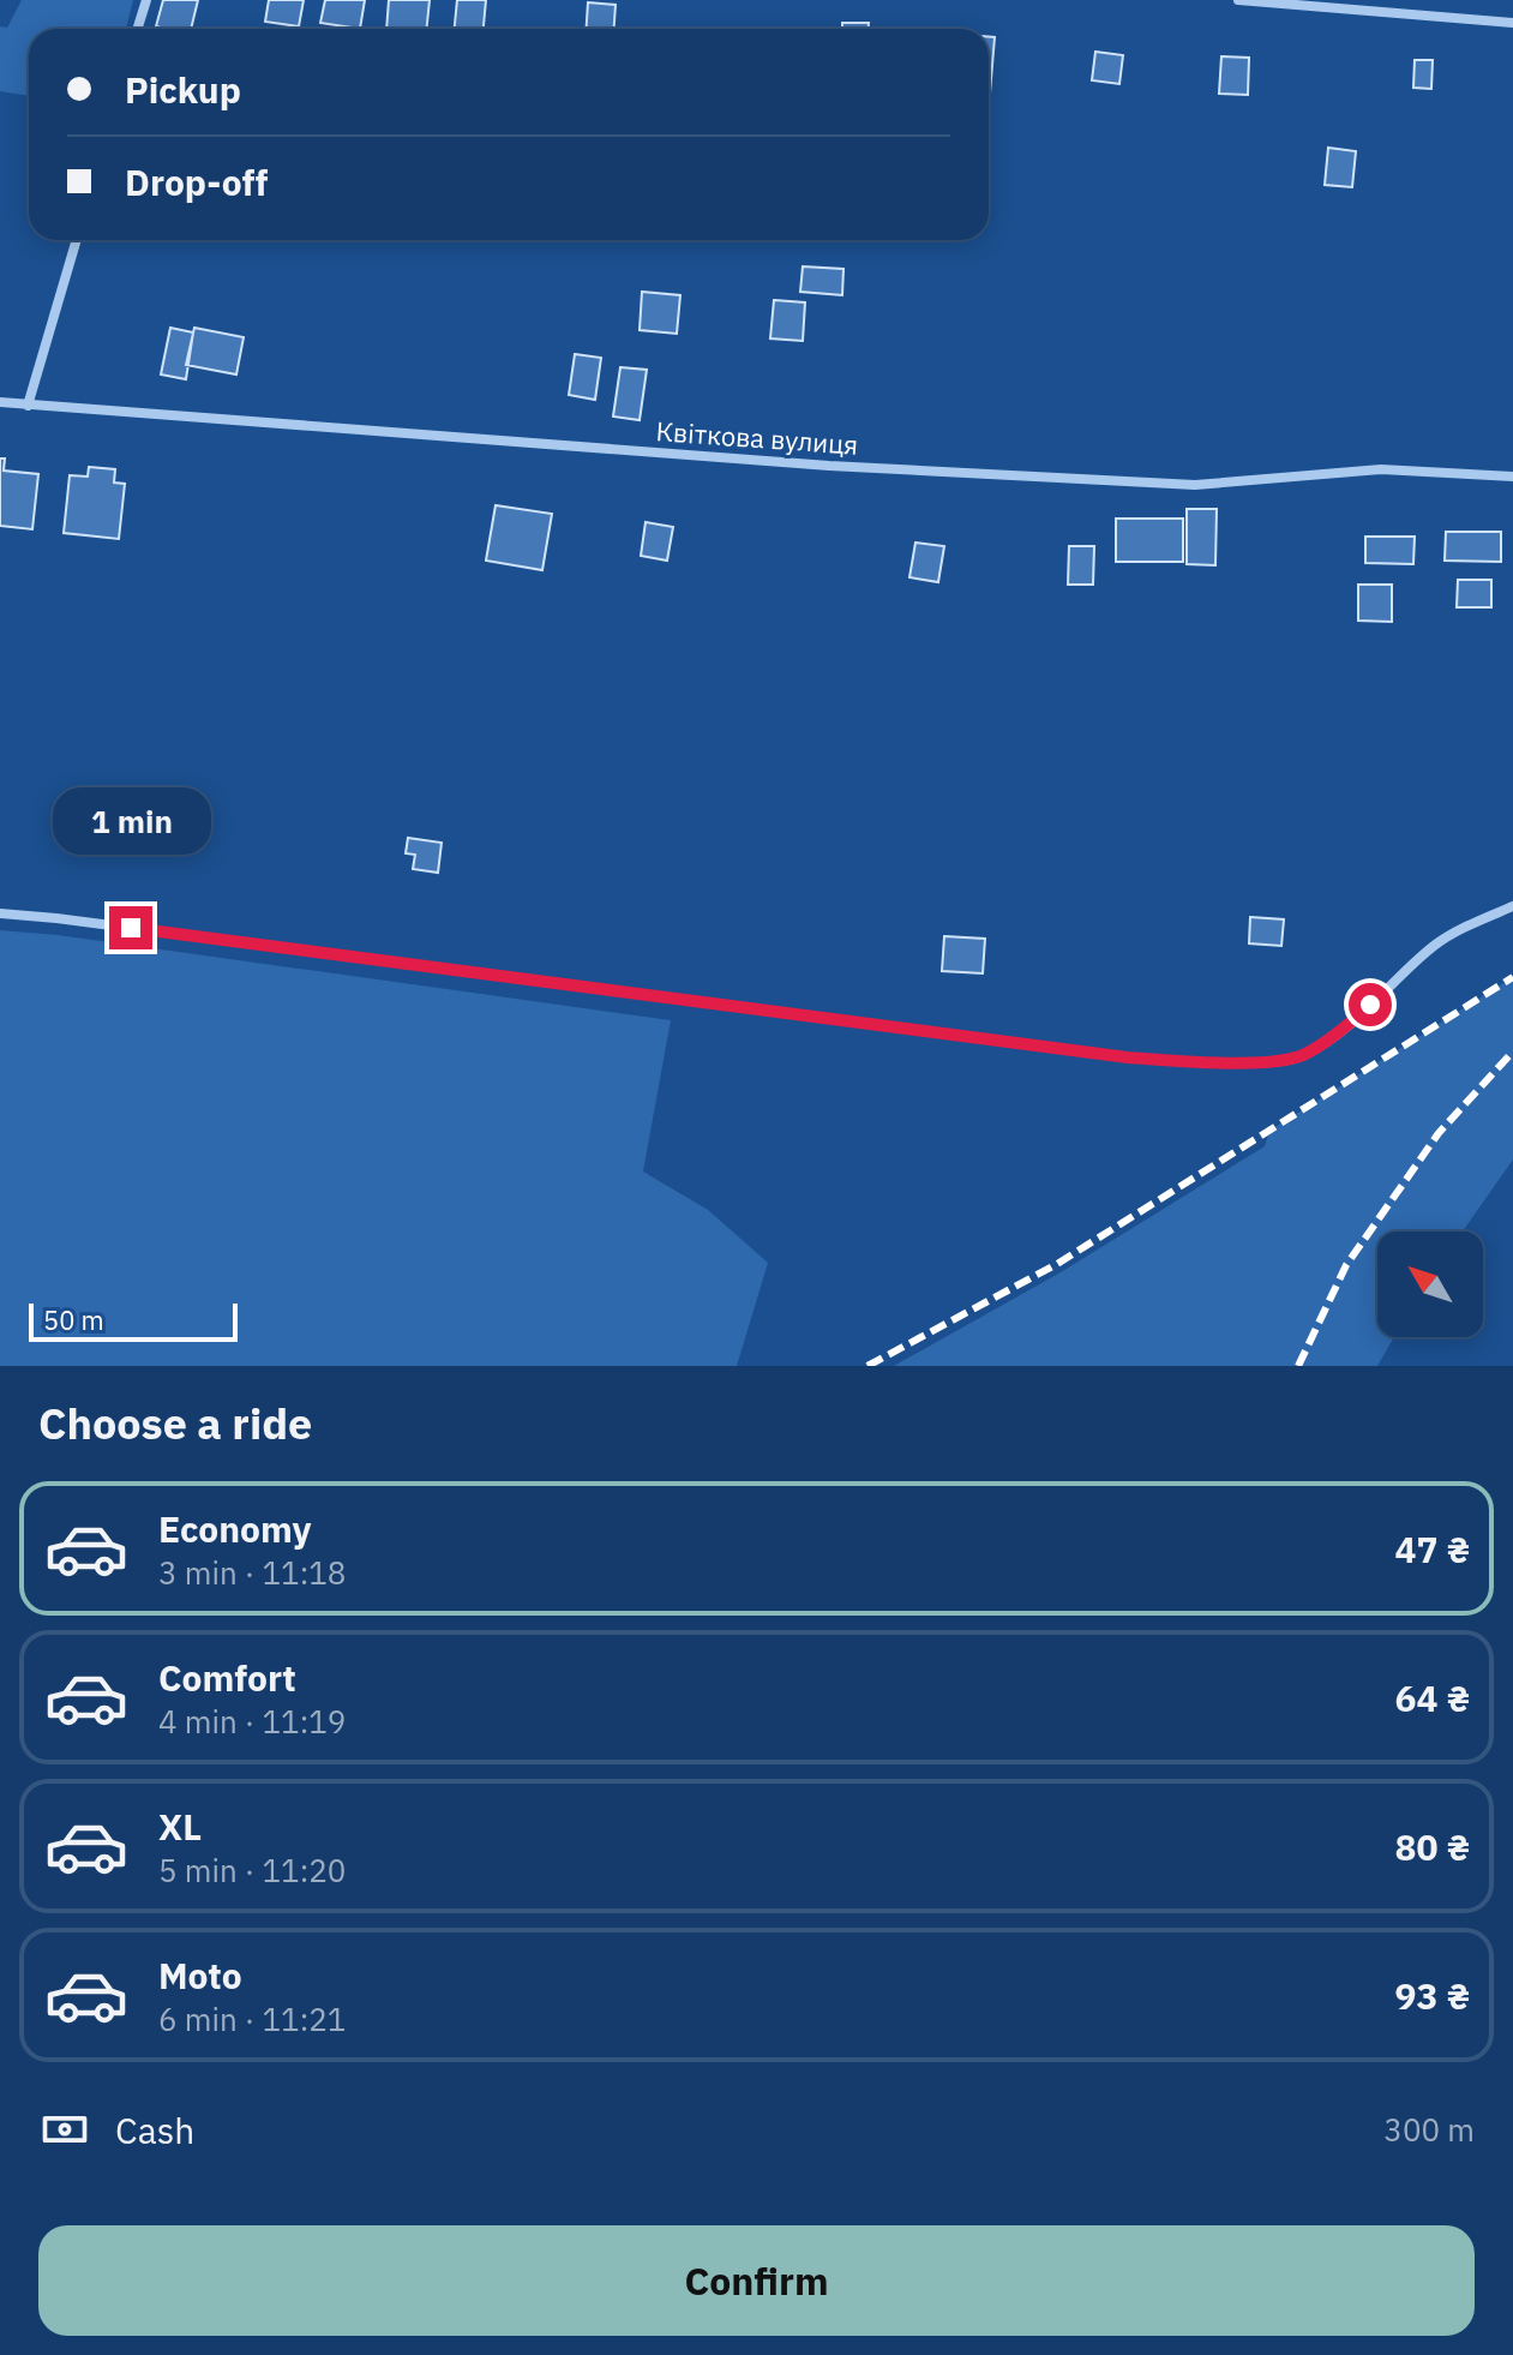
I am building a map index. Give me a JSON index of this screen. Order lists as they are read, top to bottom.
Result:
{
  "streets": {
    "street": ["Квіткова вулиця"]
  },
  "scale_bar": "50 m",
  "north": "top left",
  "page": {
    "banner": ["Pickup", "Drop-off"],
    "bubble": "1 min",
    "scale": "50 m",
    "heading": "Choose a ride",
    "list": [
      {
        "name": "Economy",
        "note": "3 min · 11:18",
        "value": "47 ₴"
      },
      {
        "name": "Comfort",
        "note": "4 min · 11:19",
        "value": "64 ₴"
      },
      {
        "name": "XL",
        "note": "5 min · 11:20",
        "value": "80 ₴"
      },
      {
        "name": "Moto",
        "note": "6 min · 11:21",
        "value": "93 ₴"
      }
    ],
    "pay": ["Cash", "300 m"],
    "buttons": "Confirm"
  }
}
